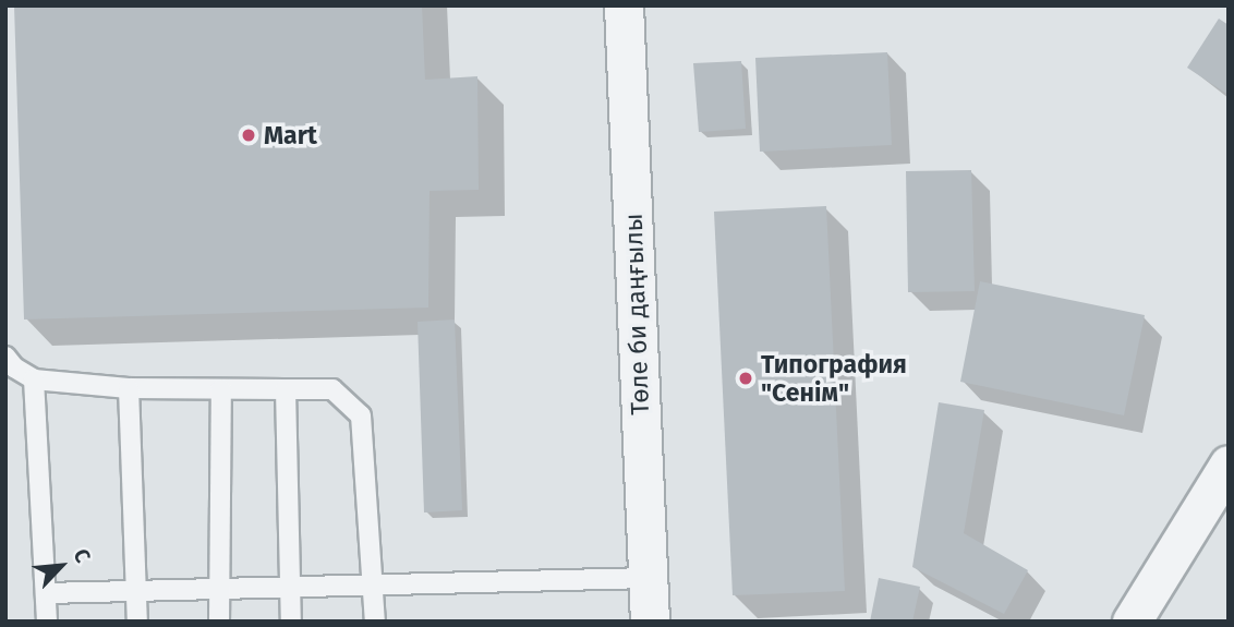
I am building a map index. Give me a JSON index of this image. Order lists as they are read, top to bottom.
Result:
{
  "streets": {
    "street": ["Төле би даңғылы"]
  },
  "places": ["Mart", "Типография \"Сенім\""],
  "north": "top right"
}
